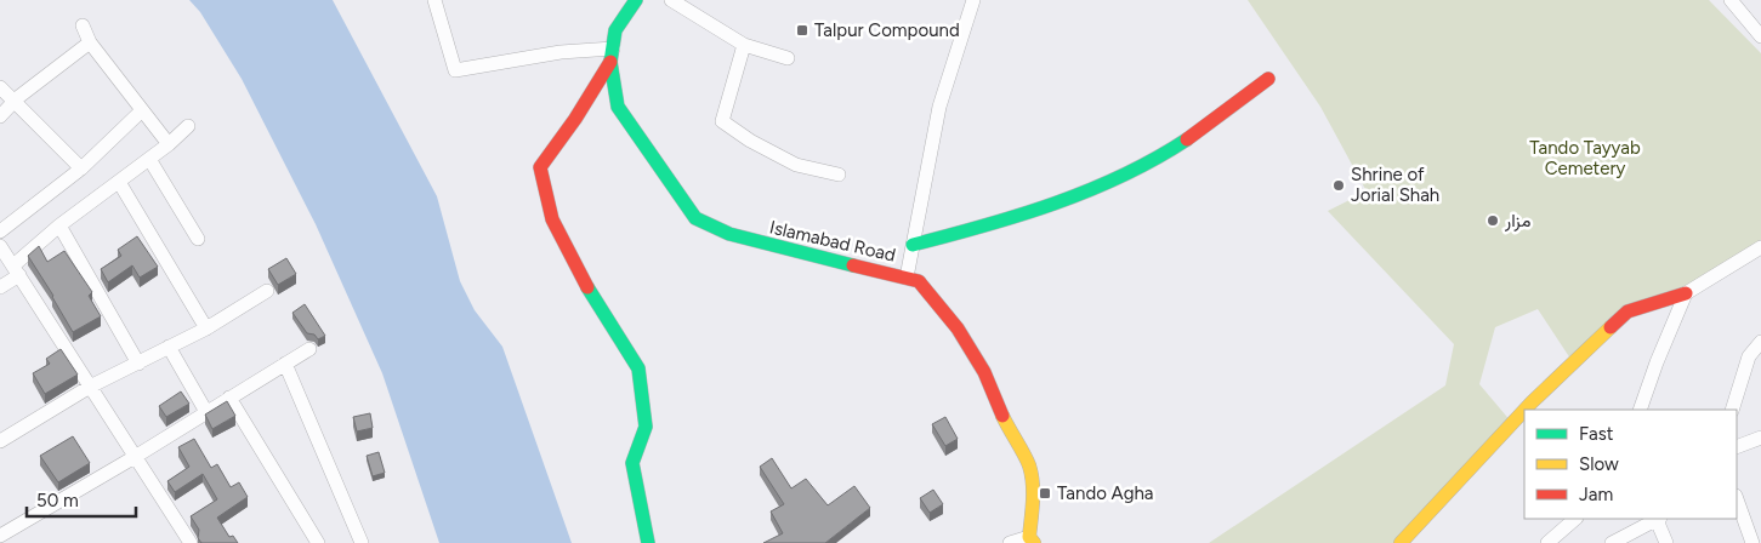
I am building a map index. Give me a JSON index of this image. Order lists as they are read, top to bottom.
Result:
{
  "streets": {
    "street": ["Islamabad Road"]
  },
  "parks": ["Tando Tayyab Cemetery"],
  "places": {
    "transit": ["Talpur Compound", "Tando Agha"],
    "other": ["Shrine of Jorial Shah", "مزار"]
  },
  "legend": ["Fast", "Slow", "Jam"],
  "scale_bar": "50 m"
}
